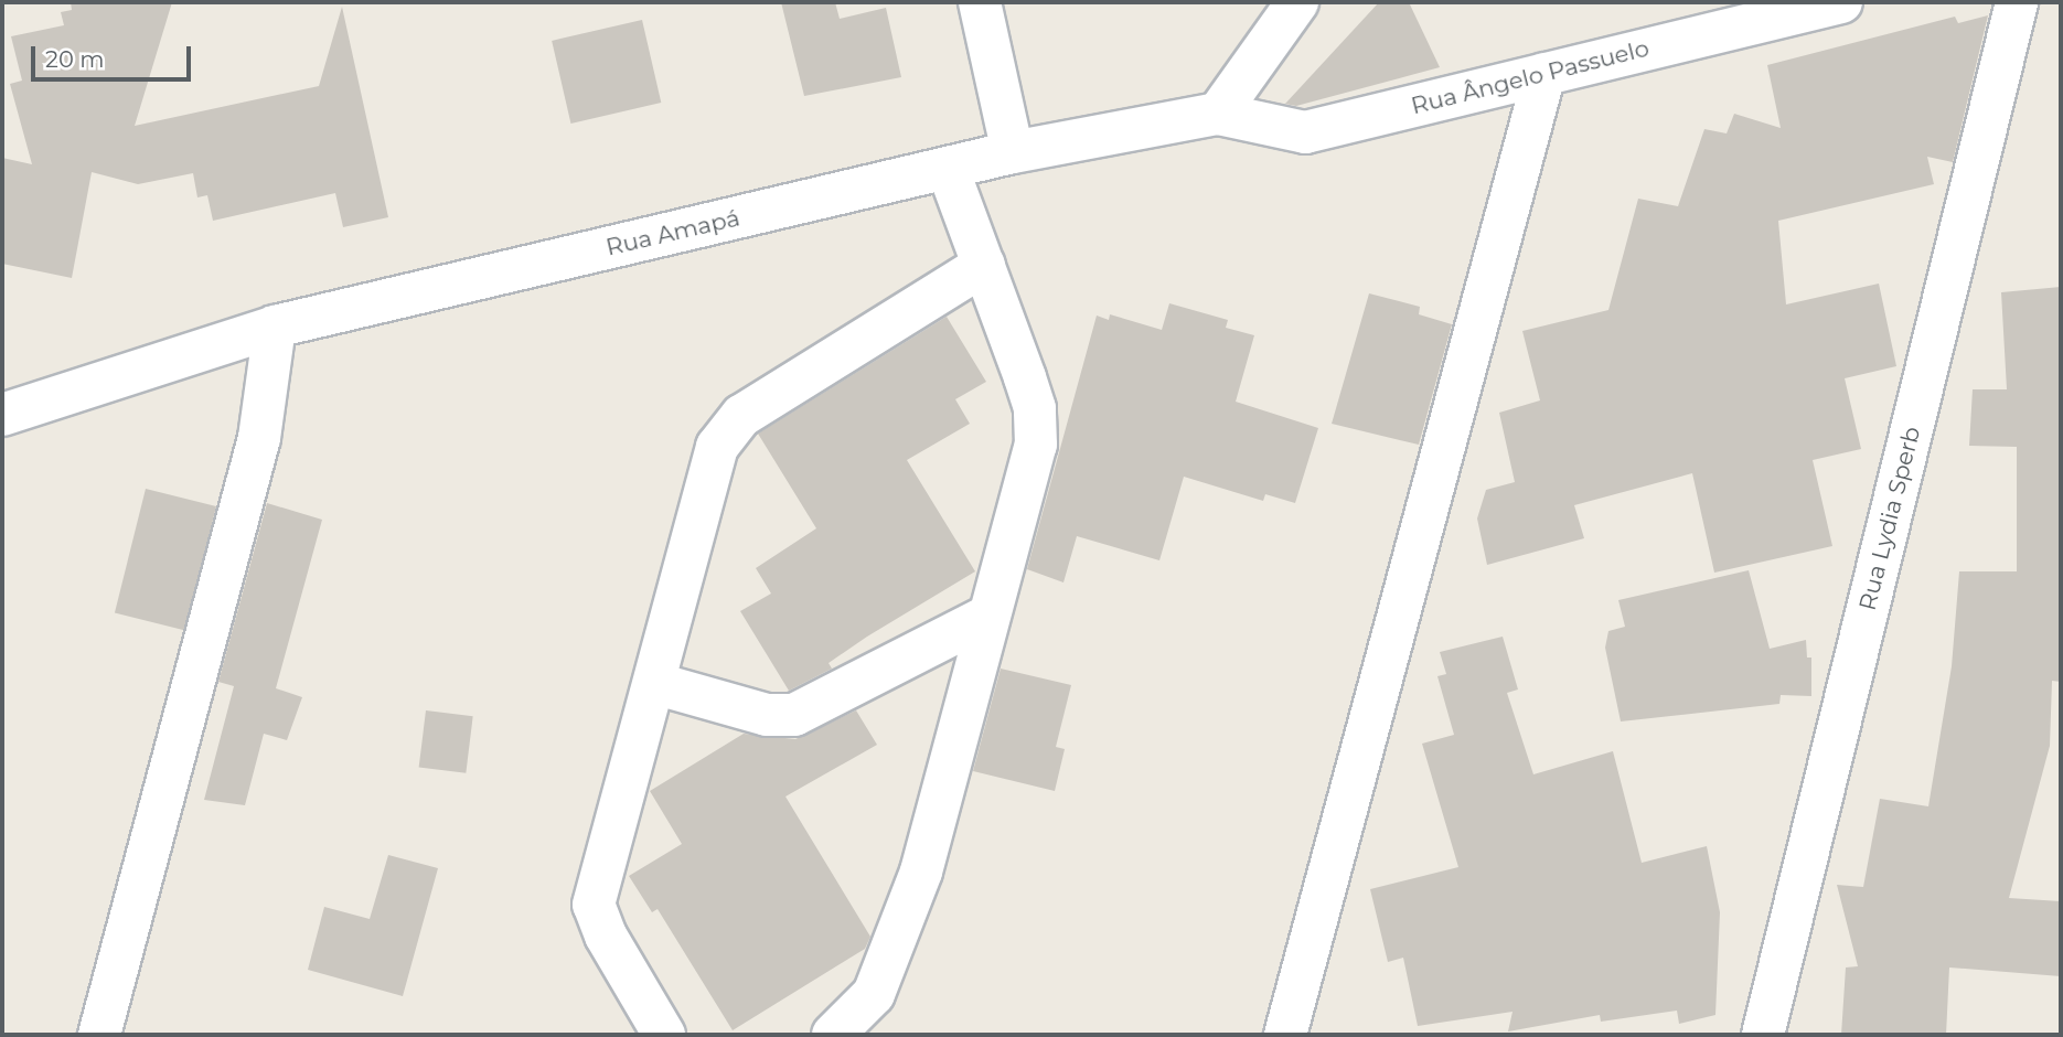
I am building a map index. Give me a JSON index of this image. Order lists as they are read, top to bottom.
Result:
{
  "streets": {
    "street": ["Rua Ângelo Passuelo", "Rua Amapá", "Rua Lydia Sperb"]
  },
  "crossings": [
    ["Rua Ângelo Passuelo", "Rua Amapá"]
  ],
  "scale_bar": "20 m"
}
